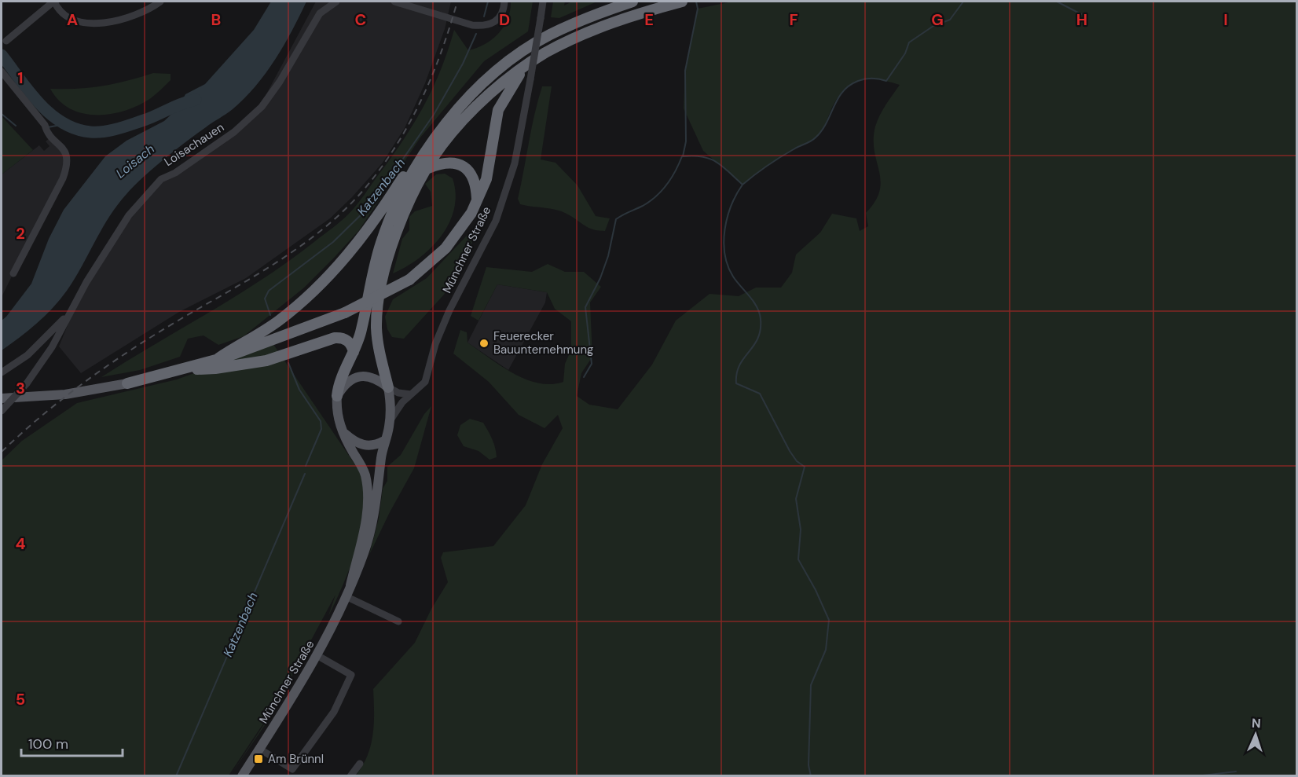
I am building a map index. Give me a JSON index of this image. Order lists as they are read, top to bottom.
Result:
{
  "streets": {
    "main road": ["Münchner Straße"],
    "street": ["Loisachauen"]
  },
  "water": ["Loisach", "Katzenbach"],
  "places": {
    "other": ["Feuerecker Bauunternehmung"],
    "transit": ["Am Brünnl"]
  },
  "scale_bar": "100 m",
  "north": "top",
  "grid": {
    "columns": [
      "A",
      "B",
      "C",
      "D",
      "E",
      "F",
      "G",
      "H",
      "I"
    ],
    "rows": [
      "1",
      "2",
      "3",
      "4",
      "5"
    ]
  }
}
